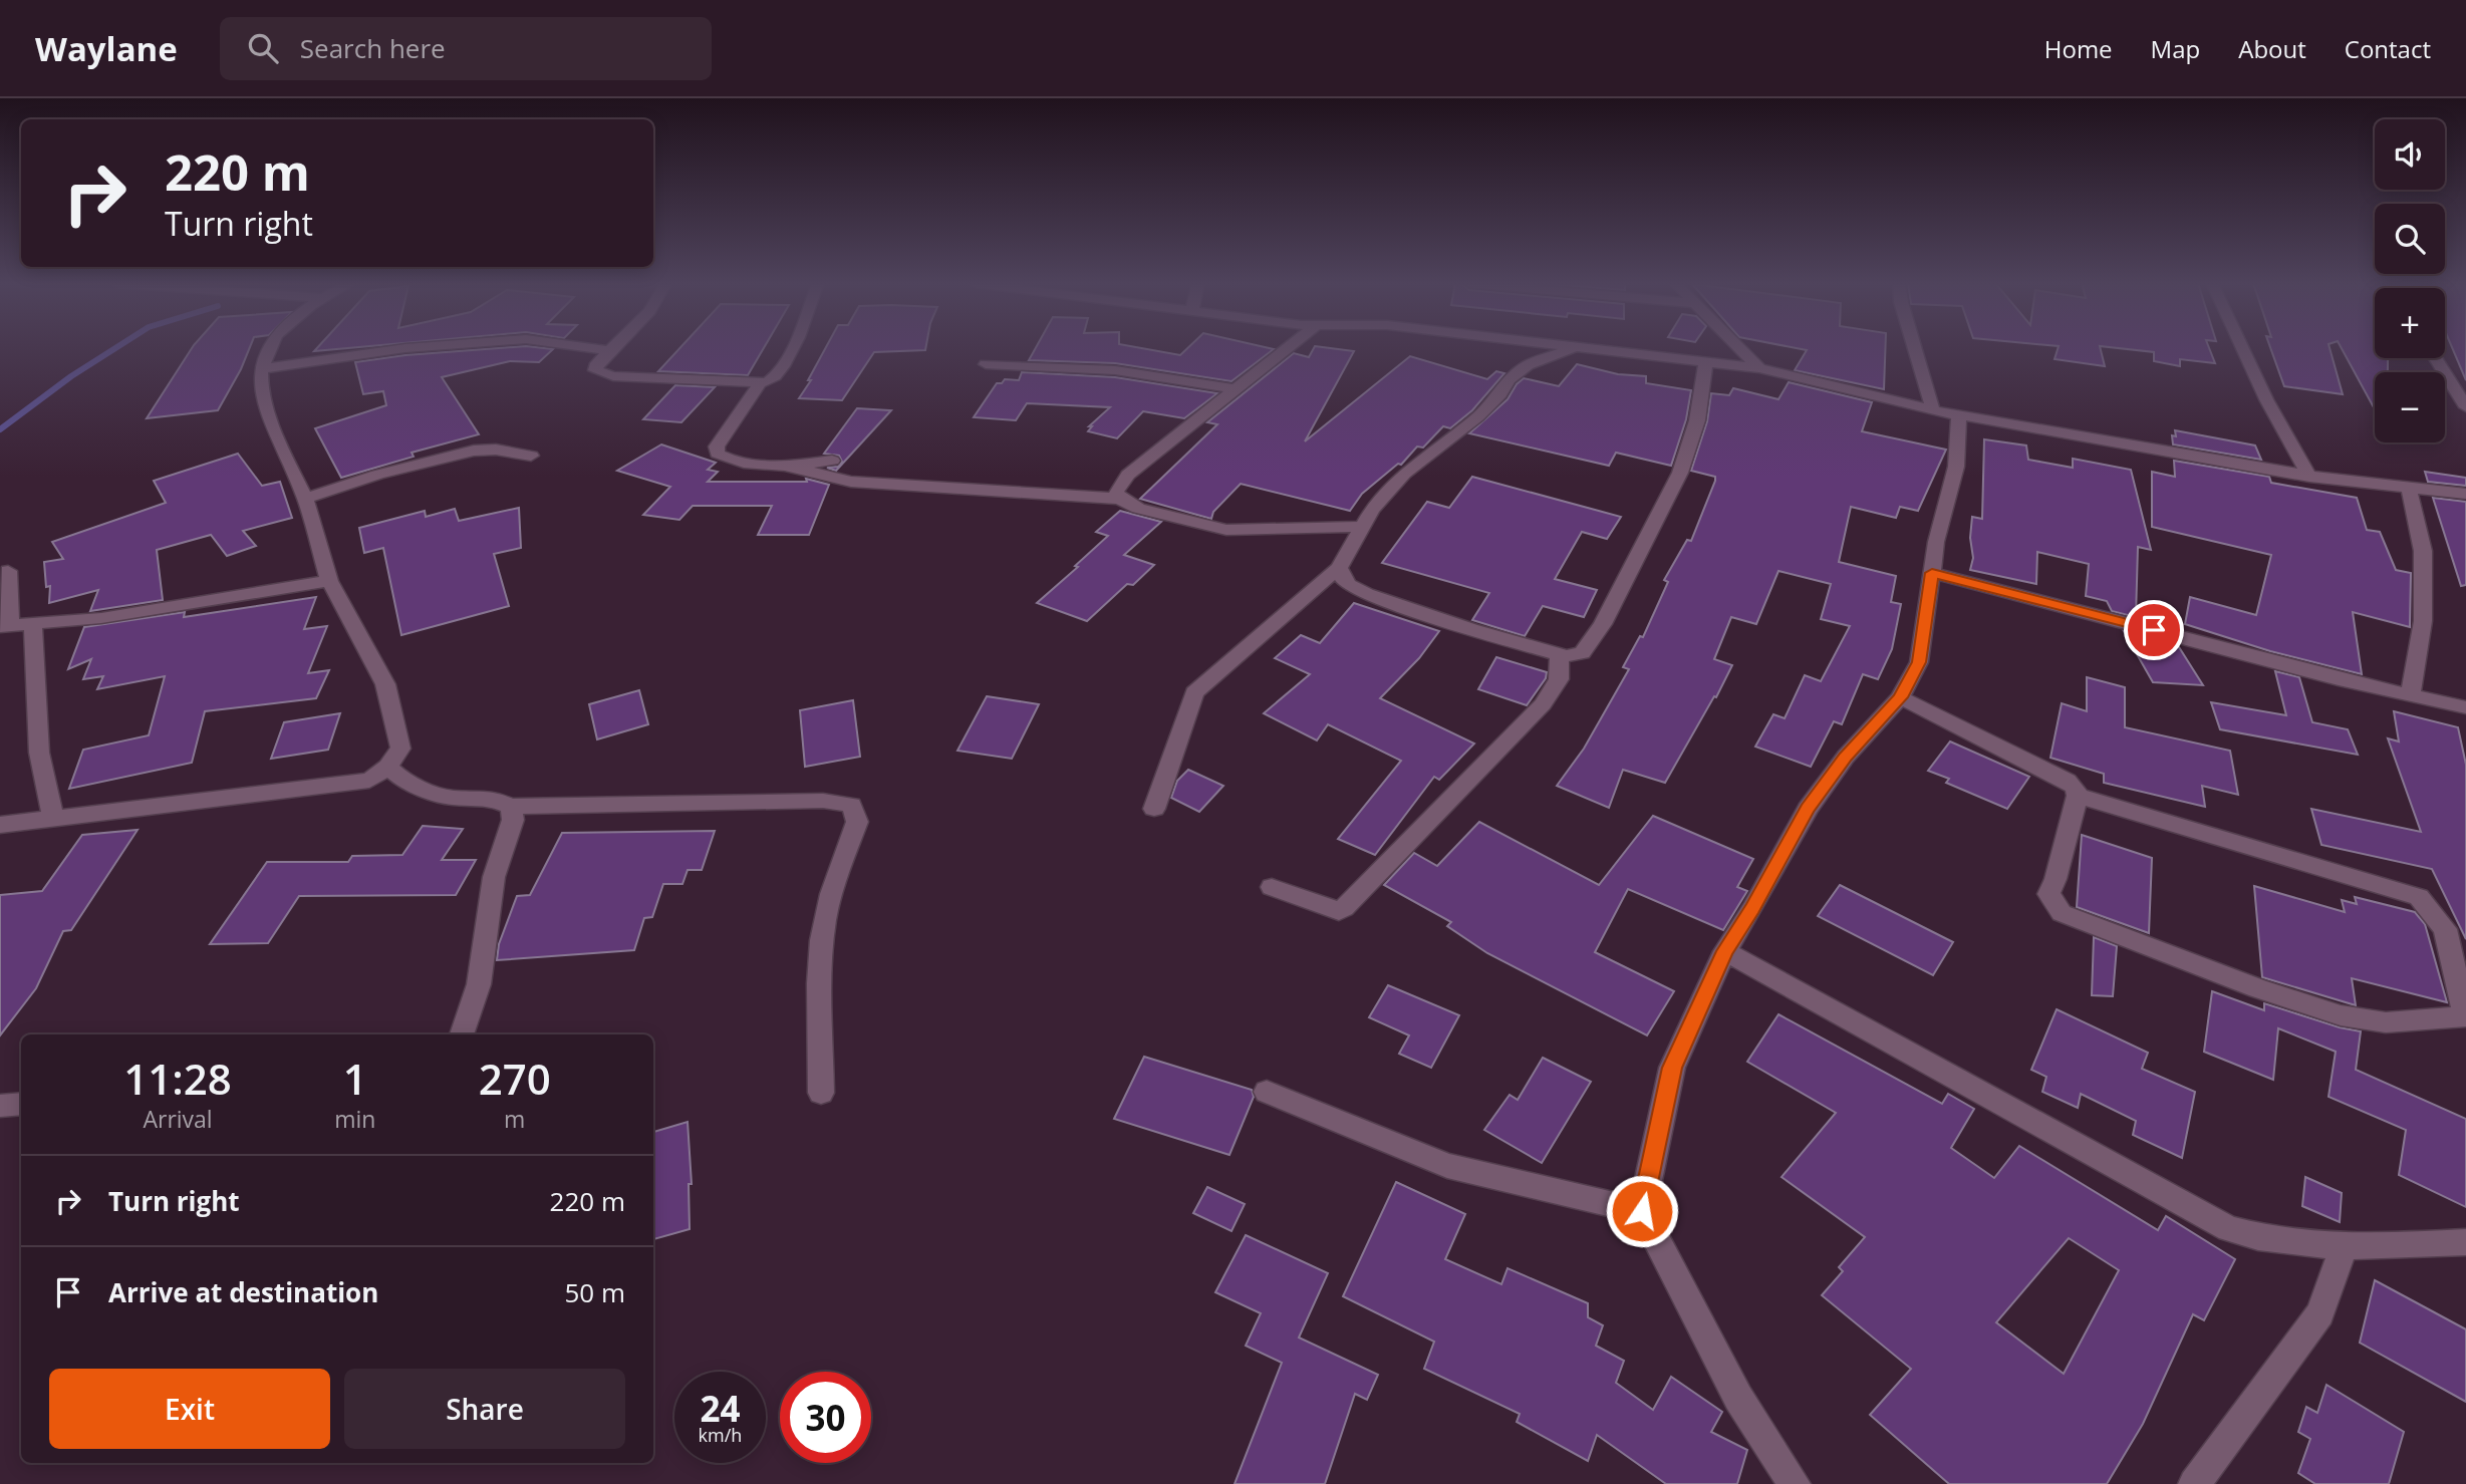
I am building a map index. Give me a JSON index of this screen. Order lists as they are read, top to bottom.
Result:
{
  "page": {
    "header": "Waylane",
    "search": "Search here",
    "nav": [
      "Home",
      "Map",
      "About",
      "Contact"
    ],
    "map_buttons": ["+", "−"],
    "turn": ["220 m", "Turn right"],
    "eta": [
      "11:28",
      "Arrival",
      "1",
      "min",
      "270",
      "m"
    ],
    "list": [
      {
        "name": "Turn right",
        "value": "220 m"
      },
      {
        "name": "Arrive at destination",
        "value": "50 m"
      }
    ],
    "buttons": ["Exit", "Share"],
    "speed": "24 km/h",
    "limit": "30"
  }
}
